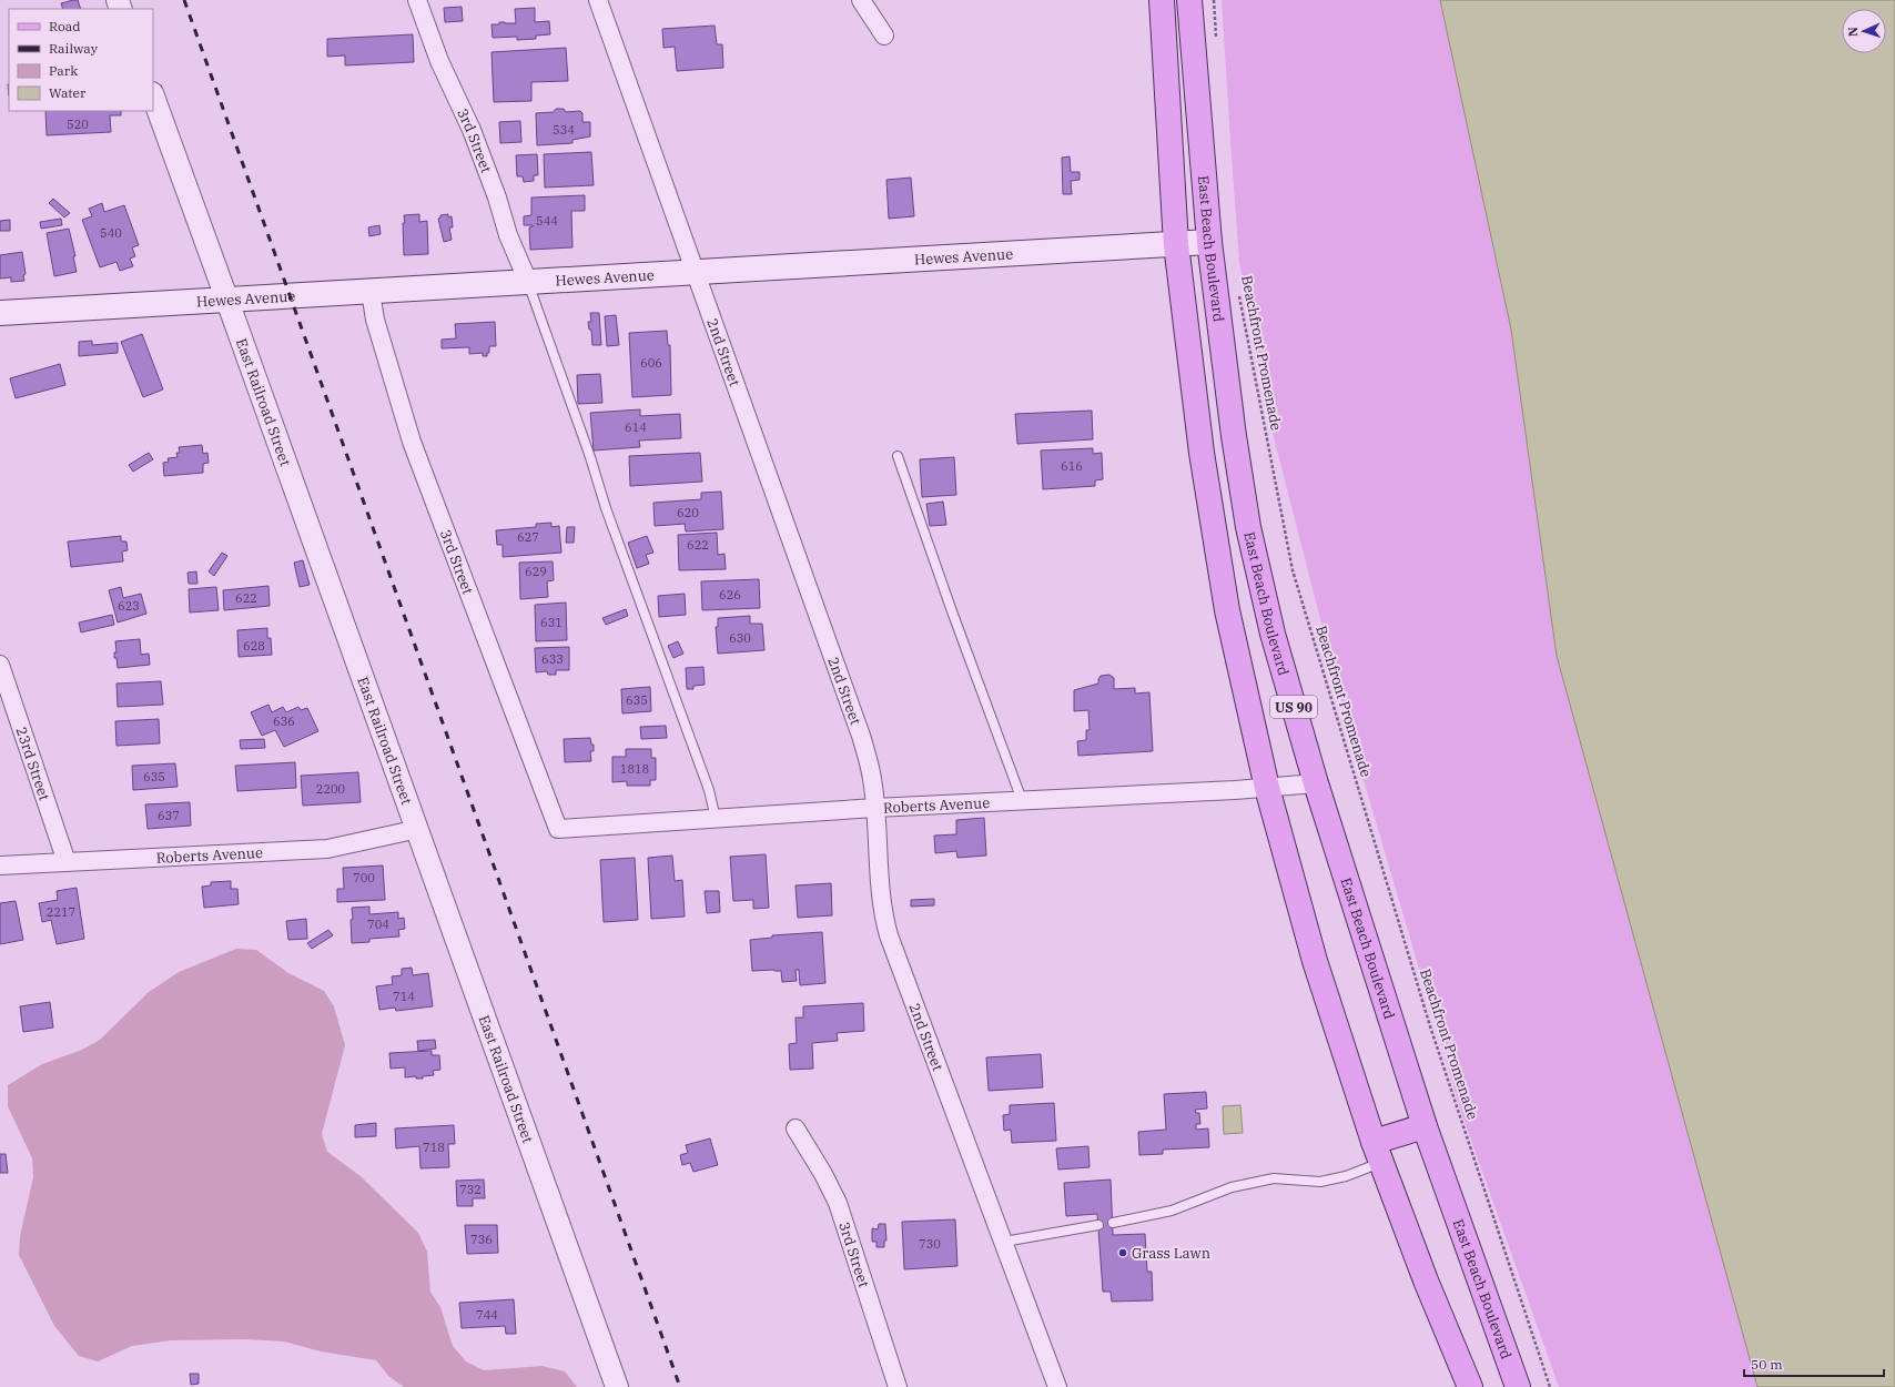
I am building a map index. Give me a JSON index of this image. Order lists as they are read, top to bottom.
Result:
{
  "streets": {
    "main road": ["East Beach Boulevard", "Hewes Avenue", "US 90"],
    "street": [
      "3rd Street",
      "2nd Street",
      "East Railroad Street",
      "23rd Street",
      "Roberts Avenue"
    ],
    "path": ["Beachfront Promenade"]
  },
  "crossings": [
    ["3rd Street", "Hewes Avenue"],
    ["3rd Street", "Roberts Avenue"],
    ["East Beach Boulevard", "Hewes Avenue"],
    ["East Beach Boulevard", "Roberts Avenue"],
    ["Hewes Avenue", "2nd Street"],
    ["Hewes Avenue", "East Railroad Street"],
    ["Hewes Avenue", "US 90"],
    ["2nd Street", "Roberts Avenue"],
    ["East Railroad Street", "Roberts Avenue"],
    ["US 90", "Roberts Avenue"],
    ["23rd Street", "Roberts Avenue"]
  ],
  "places": ["Grass Lawn"],
  "house_numbers": [
    "520",
    "534",
    "544",
    "540",
    "606",
    "614",
    "616",
    "620",
    "627",
    "622",
    "629",
    "626",
    "622",
    "623",
    "631",
    "630",
    "628",
    "633",
    "635",
    "636",
    "1818",
    "635",
    "2200",
    "637",
    "700",
    "2217",
    "704",
    "714",
    "718",
    "732",
    "736",
    "730",
    "744"
  ],
  "legend": [
    "Road",
    "Railway",
    "Park",
    "Water"
  ],
  "scale_bar": "50 m",
  "north": "left"
}
